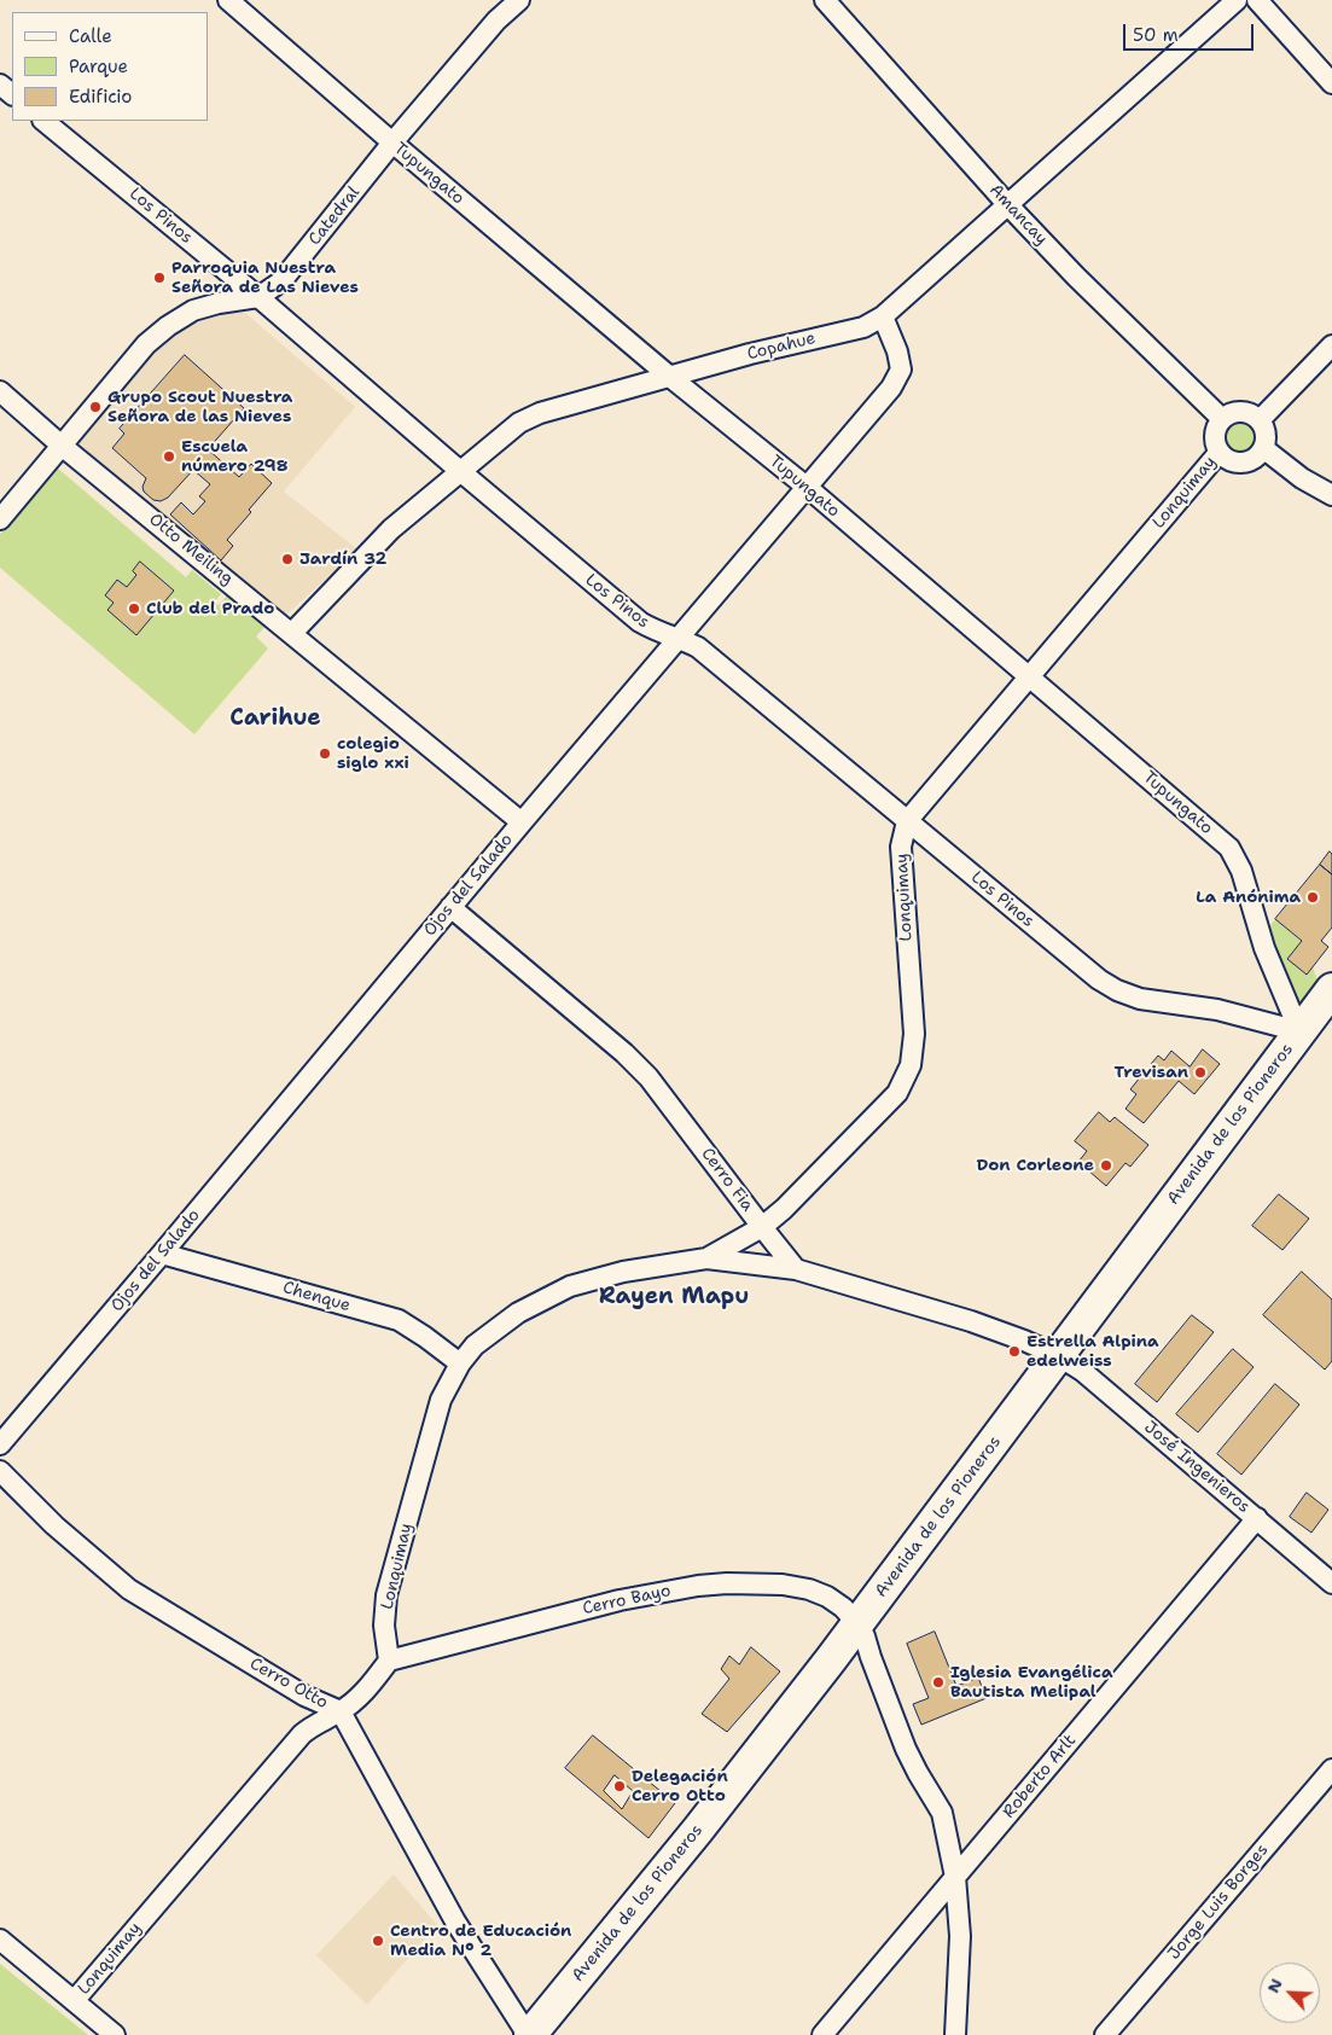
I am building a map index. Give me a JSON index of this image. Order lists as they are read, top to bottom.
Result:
{
  "streets": {
    "main road": ["Avenida de los Pioneros"],
    "street": [
      "Tupungato",
      "Amancay",
      "Los Pinos",
      "Catedral",
      "Copahue",
      "Lonquimay",
      "Otto Meiling",
      "Ojos del Salado",
      "Cerro Fia",
      "Chenque",
      "José Ingenieros",
      "Cerro Bayo",
      "Cerro Otto",
      "Roberto Arlt",
      "Jorge Luis Borges"
    ]
  },
  "crossings": [
    ["Tupungato", "Los Pinos"],
    ["Tupungato", "Catedral"],
    ["Tupungato", "Copahue"],
    ["Tupungato", "Lonquimay"],
    ["Tupungato", "Ojos del Salado"],
    ["Tupungato", "Avenida de los Pioneros"],
    ["Amancay", "Copahue"],
    ["Amancay", "Lonquimay"],
    ["Los Pinos", "Catedral"],
    ["Los Pinos", "Copahue"],
    ["Los Pinos", "Lonquimay"],
    ["Los Pinos", "Ojos del Salado"],
    ["Los Pinos", "Avenida de los Pioneros"],
    ["Catedral", "Otto Meiling"],
    ["Copahue", "Otto Meiling"],
    ["Copahue", "Ojos del Salado"],
    ["Lonquimay", "Cerro Fia"],
    ["Lonquimay", "Chenque"],
    ["Lonquimay", "Cerro Bayo"],
    ["Lonquimay", "Cerro Otto"],
    ["Otto Meiling", "Ojos del Salado"],
    ["Ojos del Salado", "Cerro Fia"],
    ["Ojos del Salado", "Chenque"],
    ["Avenida de los Pioneros", "José Ingenieros"],
    ["Avenida de los Pioneros", "Cerro Bayo"],
    ["Avenida de los Pioneros", "Cerro Otto"],
    ["José Ingenieros", "Roberto Arlt"]
  ],
  "districts": ["Carihue", "Rayen Mapu"],
  "places": [
    "Parroquia Nuestra Señora de Las Nieves",
    "Grupo Scout Nuestra Señora de las Nieves",
    "Escuela número 298",
    "Jardín 32",
    "Club del Prado",
    "colegio siglo xxi",
    "La Anónima",
    "Trevisan",
    "Don Corleone",
    "Estrella Alpina edelweiss",
    "Iglesia Evangélica Bautista Melipal",
    "Delegación Cerro Otto",
    "Centro de Educación Media Nº 2"
  ],
  "legend": ["Calle", "Parque", "Edificio"],
  "scale_bar": "50 m",
  "north": "top left"
}
